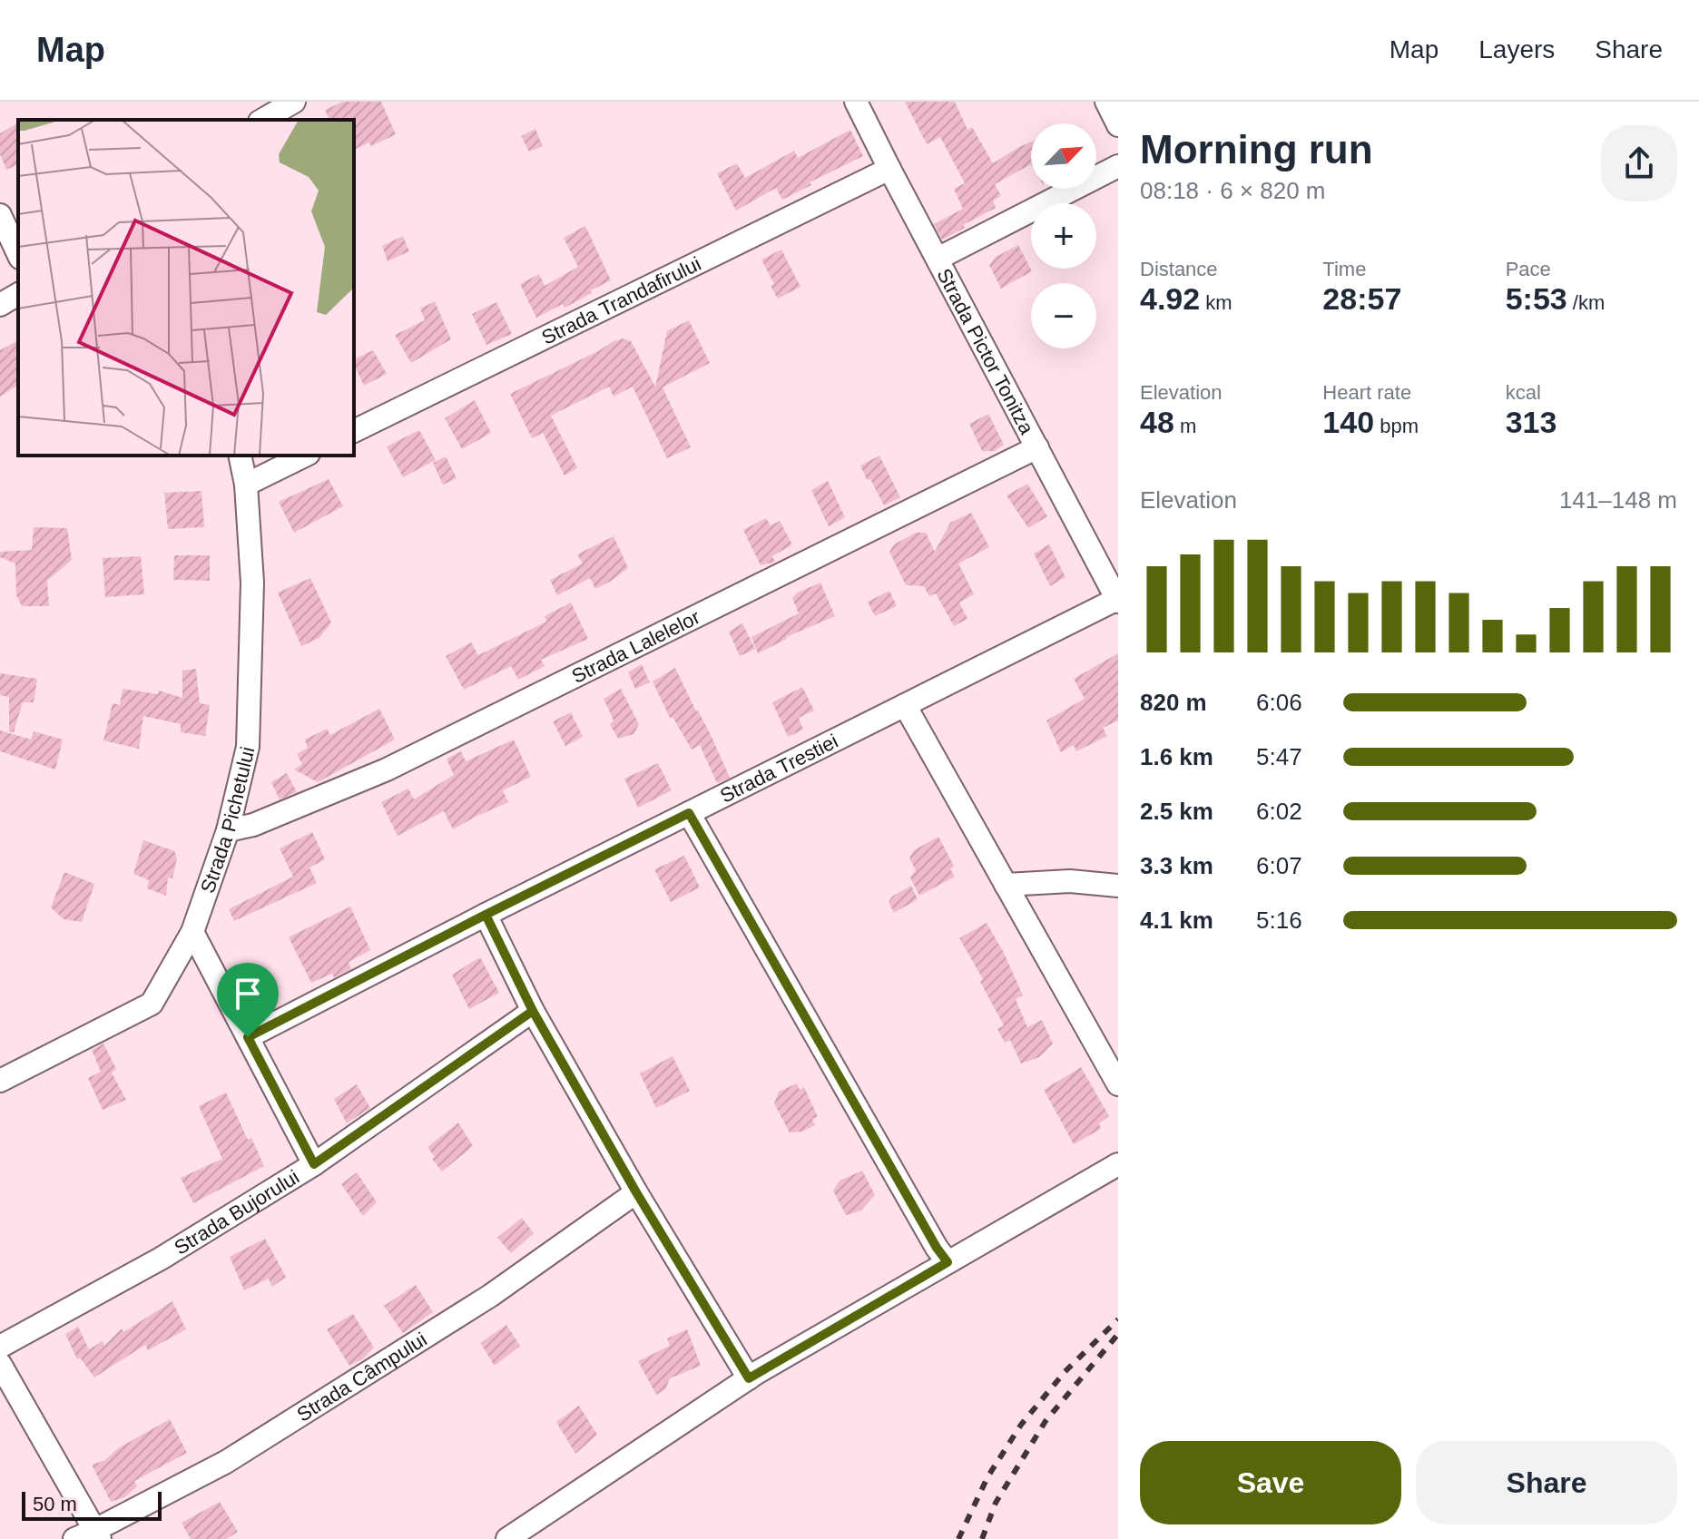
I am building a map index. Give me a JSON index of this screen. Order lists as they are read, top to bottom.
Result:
{
  "streets": {
    "street": [
      "Strada Trandafirului",
      "Strada Pictor Tonitza",
      "Strada Lalelelor",
      "Strada Trestiei",
      "Strada Pichetului",
      "Strada Bujorului",
      "Strada Câmpului"
    ]
  },
  "crossings": [
    ["Strada Trandafirului", "Strada Pictor Tonitza"],
    ["Strada Pictor Tonitza", "Strada Lalelelor"],
    ["Strada Pictor Tonitza", "Strada Trestiei"],
    ["Strada Lalelelor", "Strada Pichetului"]
  ],
  "scale_bar": "50 m",
  "north": "top right",
  "page": {
    "header": "Map",
    "nav": ["Map", "Layers", "Share"],
    "heading": ["Morning run", "08:18 · 6 × 820 m"],
    "map_buttons": ["+", "−"],
    "stats": [
      ["Distance", "4.92 km"],
      ["Time", "28:57"],
      ["Pace", "5:53 /km"],
      ["Elevation", "48 m"],
      ["Heart rate", "140 bpm"],
      ["kcal", "313"]
    ],
    "chart": ["Elevation", "141–148 m"],
    "list": [
      {
        "name": "820 m",
        "note": "6:06"
      },
      {
        "name": "1.6 km",
        "note": "5:47"
      },
      {
        "name": "2.5 km",
        "note": "6:02"
      },
      {
        "name": "3.3 km",
        "note": "6:07"
      },
      {
        "name": "4.1 km",
        "note": "5:16"
      }
    ],
    "buttons": ["Save", "Share"],
    "scale": "50 m"
  }
}
